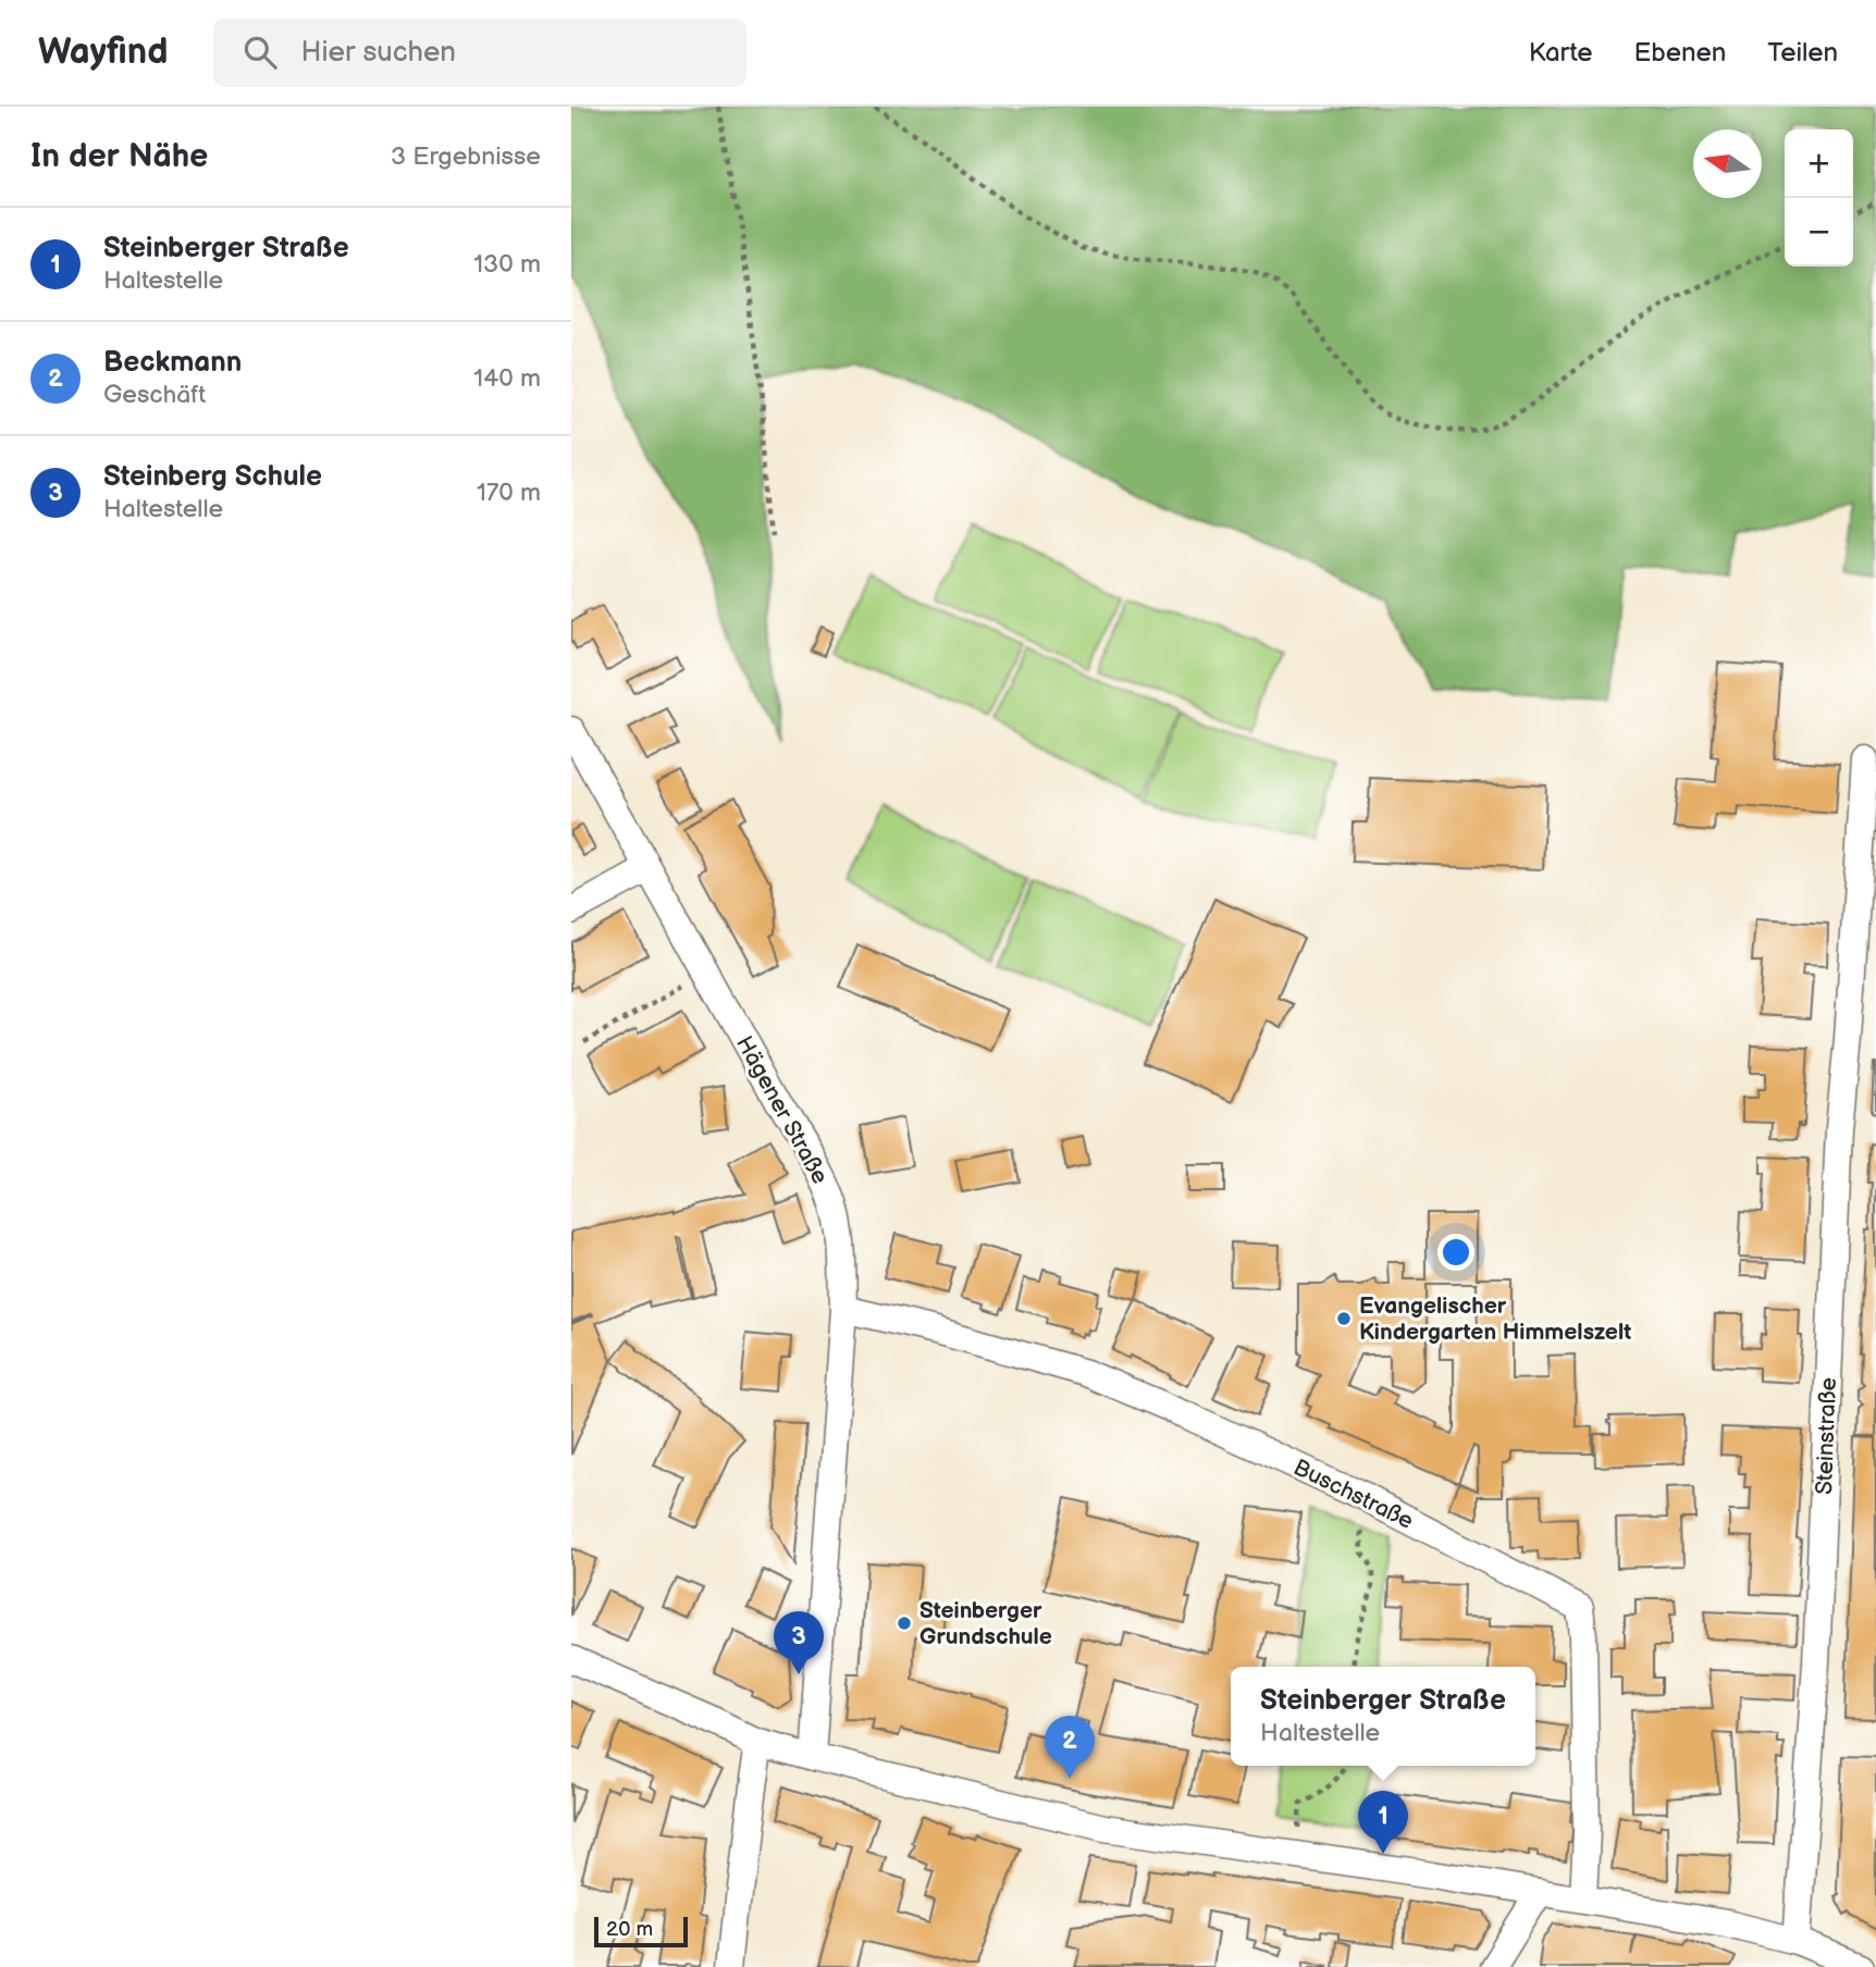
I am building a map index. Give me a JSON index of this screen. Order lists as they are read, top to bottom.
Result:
{
  "streets": {
    "street": ["Hägener Straße", "Steinstraße", "Buschstraße"]
  },
  "crossings": [
    ["Hägener Straße", "Buschstraße"]
  ],
  "places": ["Evangelischer Kindergarten Himmelszelt", "Steinberger Grundschule"],
  "scale_bar": "20 m",
  "north": "left",
  "page": {
    "header": "Wayfind",
    "search": "Hier suchen",
    "nav": ["Karte", "Ebenen", "Teilen"],
    "heading": ["In der Nähe", "3 Ergebnisse"],
    "map_buttons": ["+", "−"],
    "list": [
      {
        "mark": "1",
        "name": "Steinberger Straße",
        "note": "Haltestelle",
        "value": "130 m"
      },
      {
        "mark": "2",
        "name": "Beckmann",
        "note": "Geschäft",
        "value": "140 m"
      },
      {
        "mark": "3",
        "name": "Steinberg Schule",
        "note": "Haltestelle",
        "value": "170 m"
      }
    ],
    "pins": ["3", "2", "1"],
    "popup": ["Steinberger Straße", "Haltestelle"],
    "scale": "20 m"
  }
}
